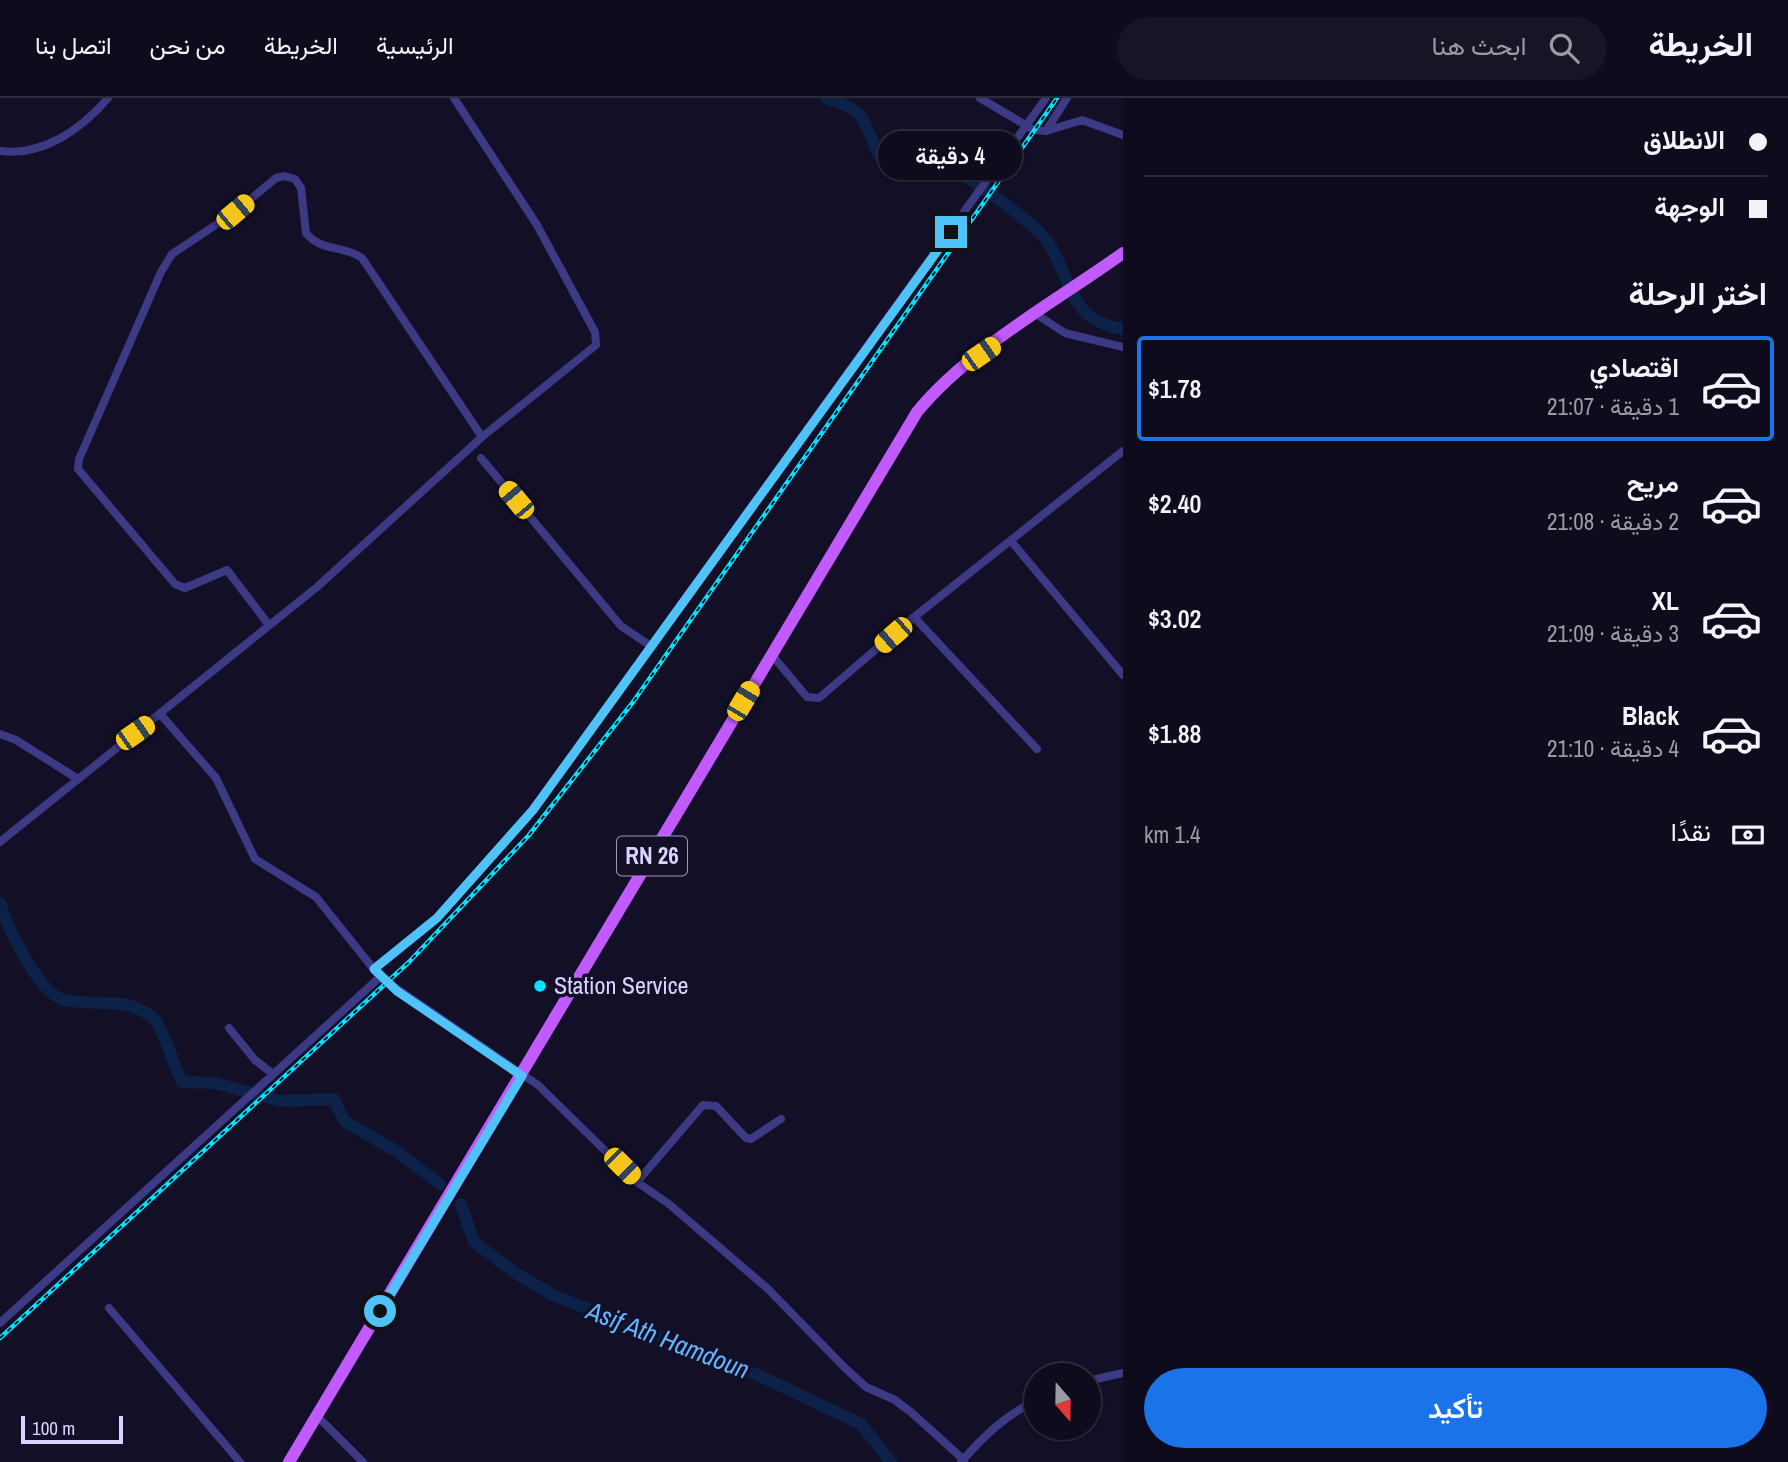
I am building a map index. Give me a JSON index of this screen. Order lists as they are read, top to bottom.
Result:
{
  "streets": {
    "main road": ["RN 26"]
  },
  "water": ["Asif Ath Hamdoun"],
  "places": ["Station Service"],
  "scale_bar": "100 m",
  "north": "bottom",
  "page": {
    "header": "الخريطة",
    "search": "ابحث هنا",
    "nav": [
      "الرئيسية",
      "الخريطة",
      "من نحن",
      "اتصل بنا"
    ],
    "banner": ["الانطلاق", "الوجهة"],
    "bubble": "4 دقيقة",
    "heading": "اختر الرحلة",
    "list": [
      {
        "name": "اقتصادي",
        "note": "1 دقيقة · 21:07",
        "value": "$1.78"
      },
      {
        "name": "مريح",
        "note": "2 دقيقة · 21:08",
        "value": "$2.40"
      },
      {
        "name": "XL",
        "note": "3 دقيقة · 21:09",
        "value": "$3.02"
      },
      {
        "name": "Black",
        "note": "4 دقيقة · 21:10",
        "value": "$1.88"
      }
    ],
    "pay": ["نقدًا", "1.4 km"],
    "buttons": "تأكيد",
    "scale": "100 m"
  }
}
